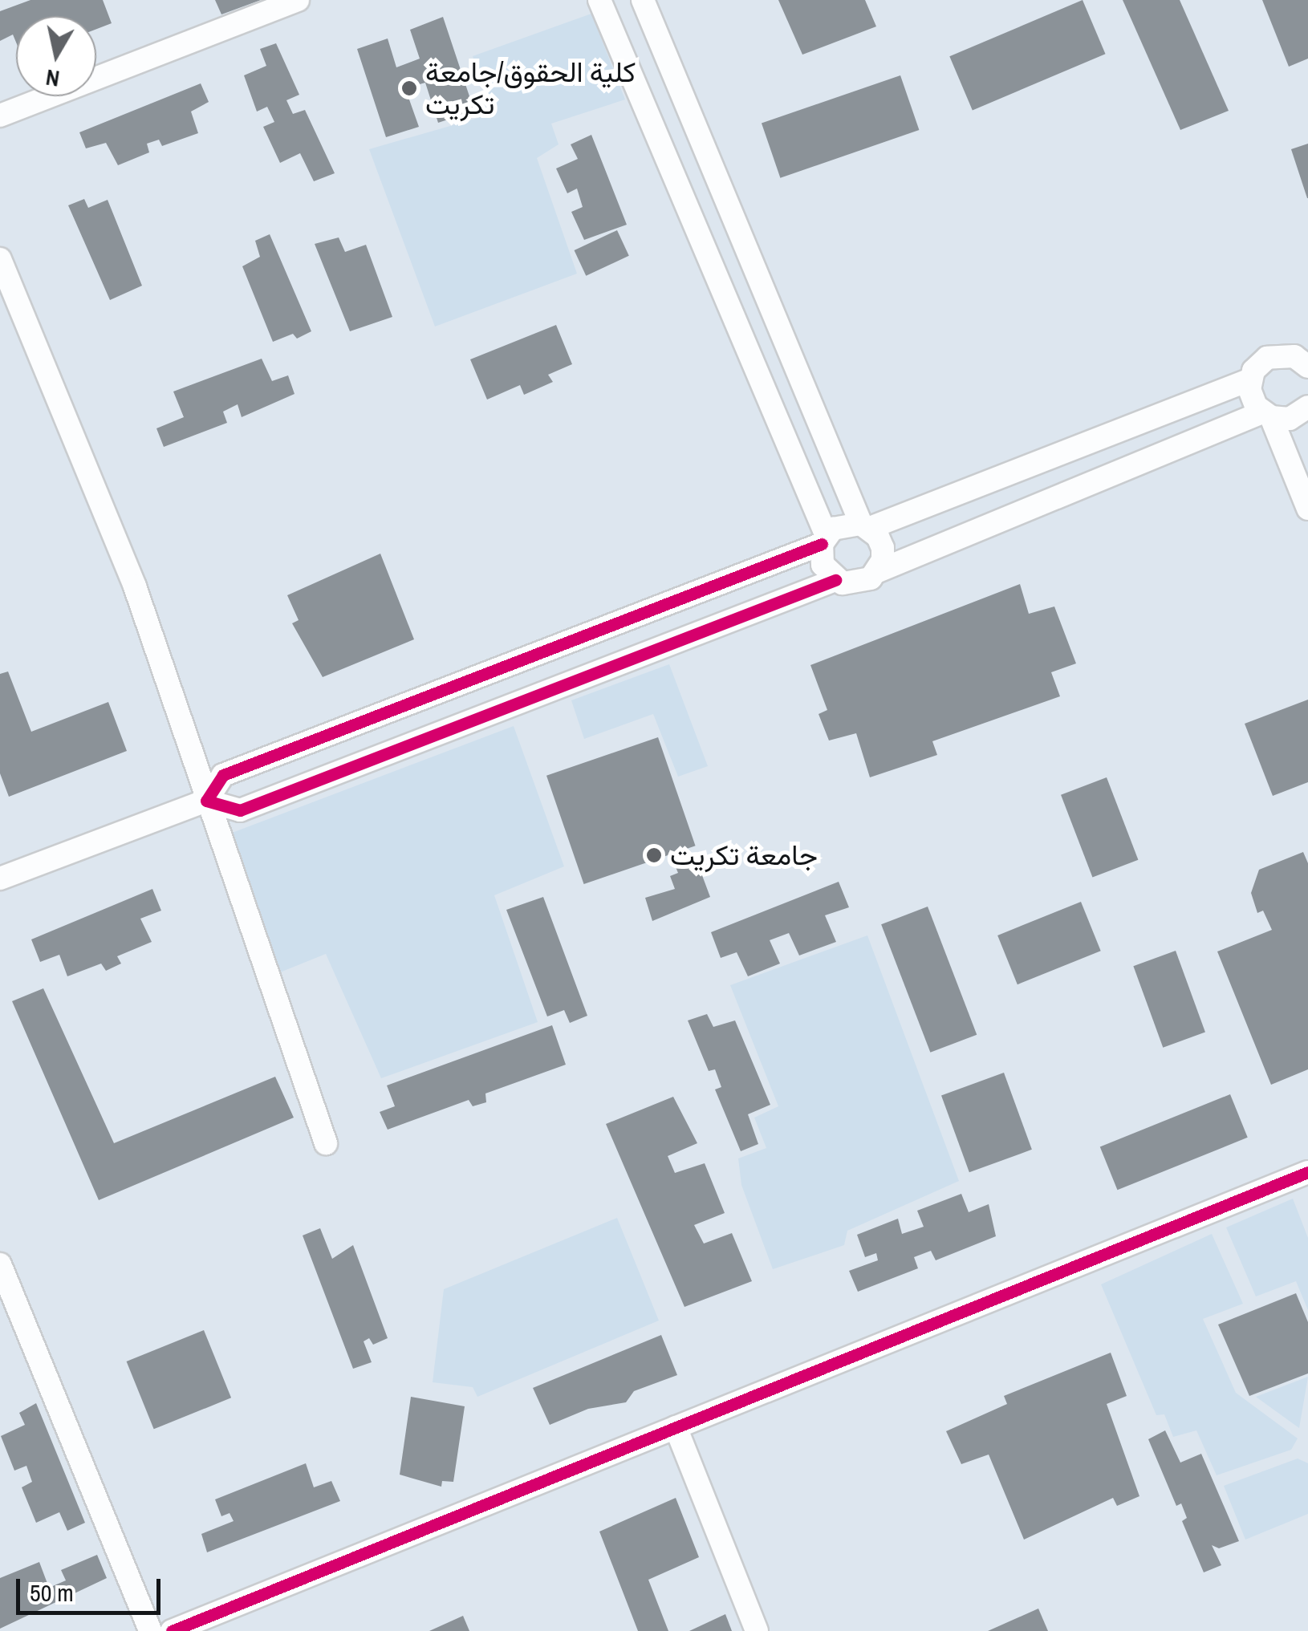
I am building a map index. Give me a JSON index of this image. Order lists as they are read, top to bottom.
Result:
{
  "places": ["كلية الحقوق/جامعة تكريت", "جامعة تكريت"],
  "scale_bar": "50 m",
  "north": "bottom"
}
